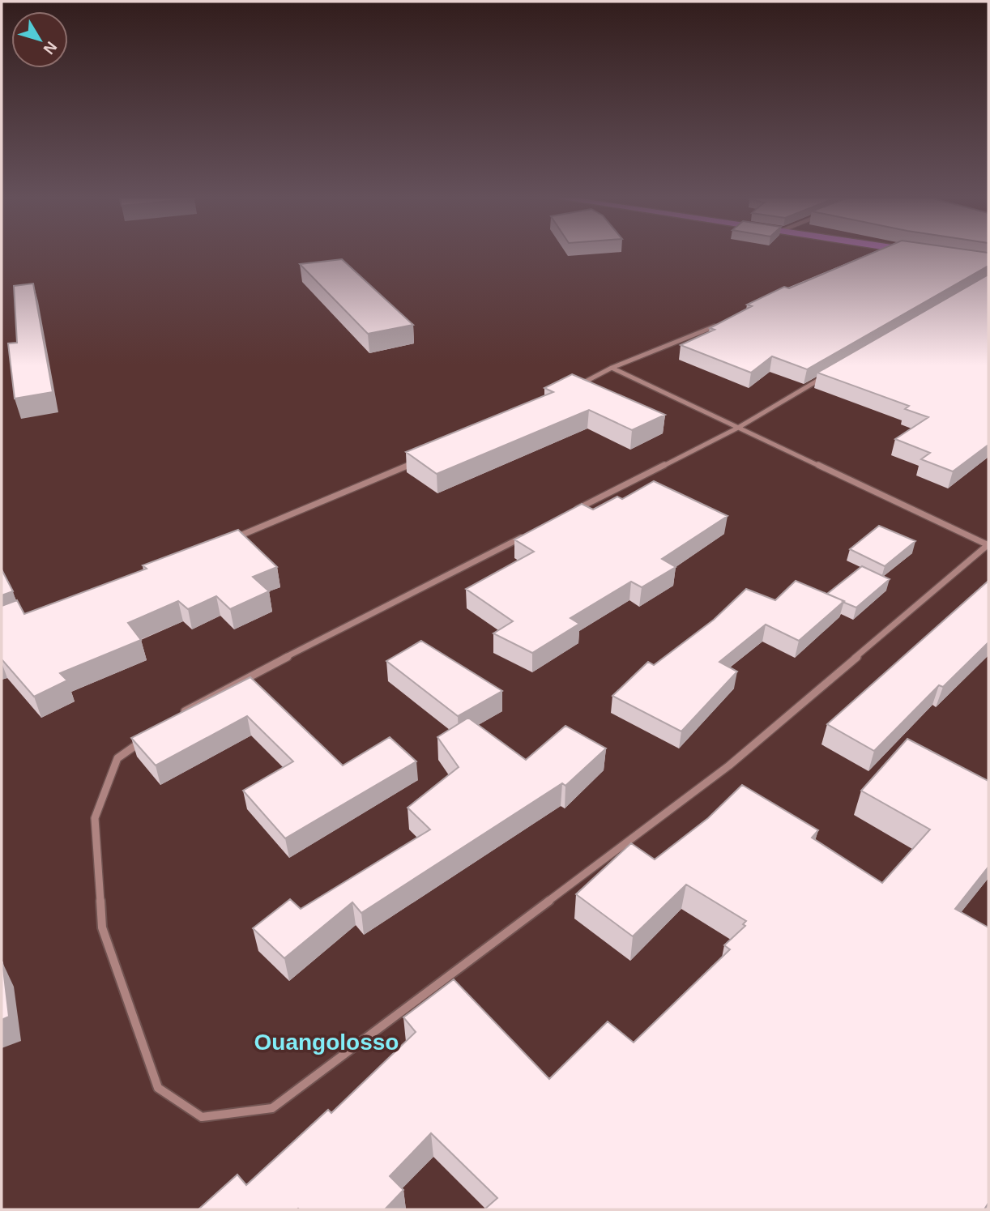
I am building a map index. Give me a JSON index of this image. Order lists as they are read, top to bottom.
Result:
{
  "districts": ["Ouangolosso"],
  "north": "bottom right"
}
